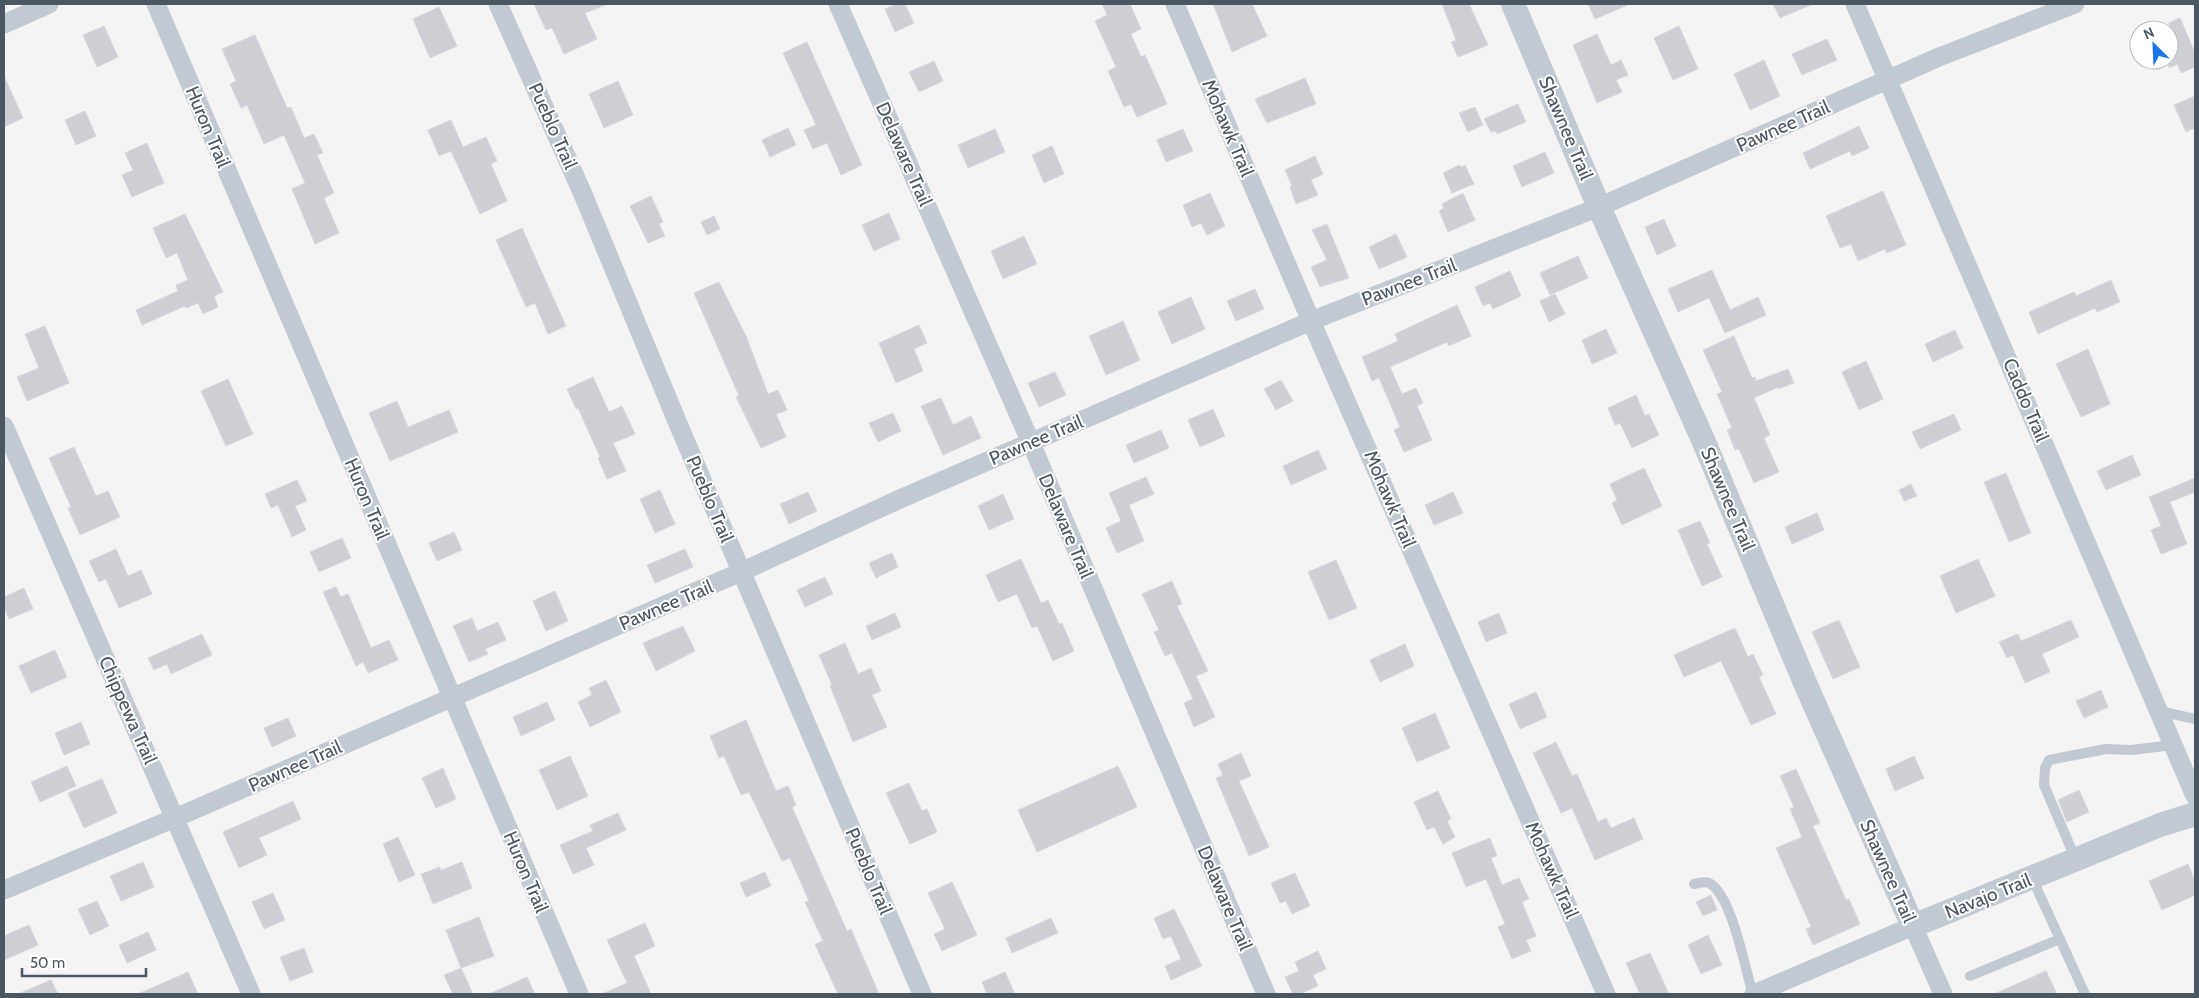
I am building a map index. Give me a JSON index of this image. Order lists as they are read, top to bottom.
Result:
{
  "streets": {
    "street": [
      "Pueblo Trail",
      "Pawnee Trail",
      "Huron Trail",
      "Mohawk Trail",
      "Shawnee Trail",
      "Delaware Trail",
      "Caddo Trail",
      "Chippewa Trail",
      "Navajo Trail"
    ]
  },
  "crossings": [
    ["Pueblo Trail", "Pawnee Trail"],
    ["Pawnee Trail", "Huron Trail"],
    ["Pawnee Trail", "Mohawk Trail"],
    ["Pawnee Trail", "Shawnee Trail"],
    ["Pawnee Trail", "Delaware Trail"],
    ["Pawnee Trail", "Caddo Trail"],
    ["Pawnee Trail", "Chippewa Trail"],
    ["Shawnee Trail", "Navajo Trail"]
  ],
  "scale_bar": "50 m",
  "north": "top left"
}
